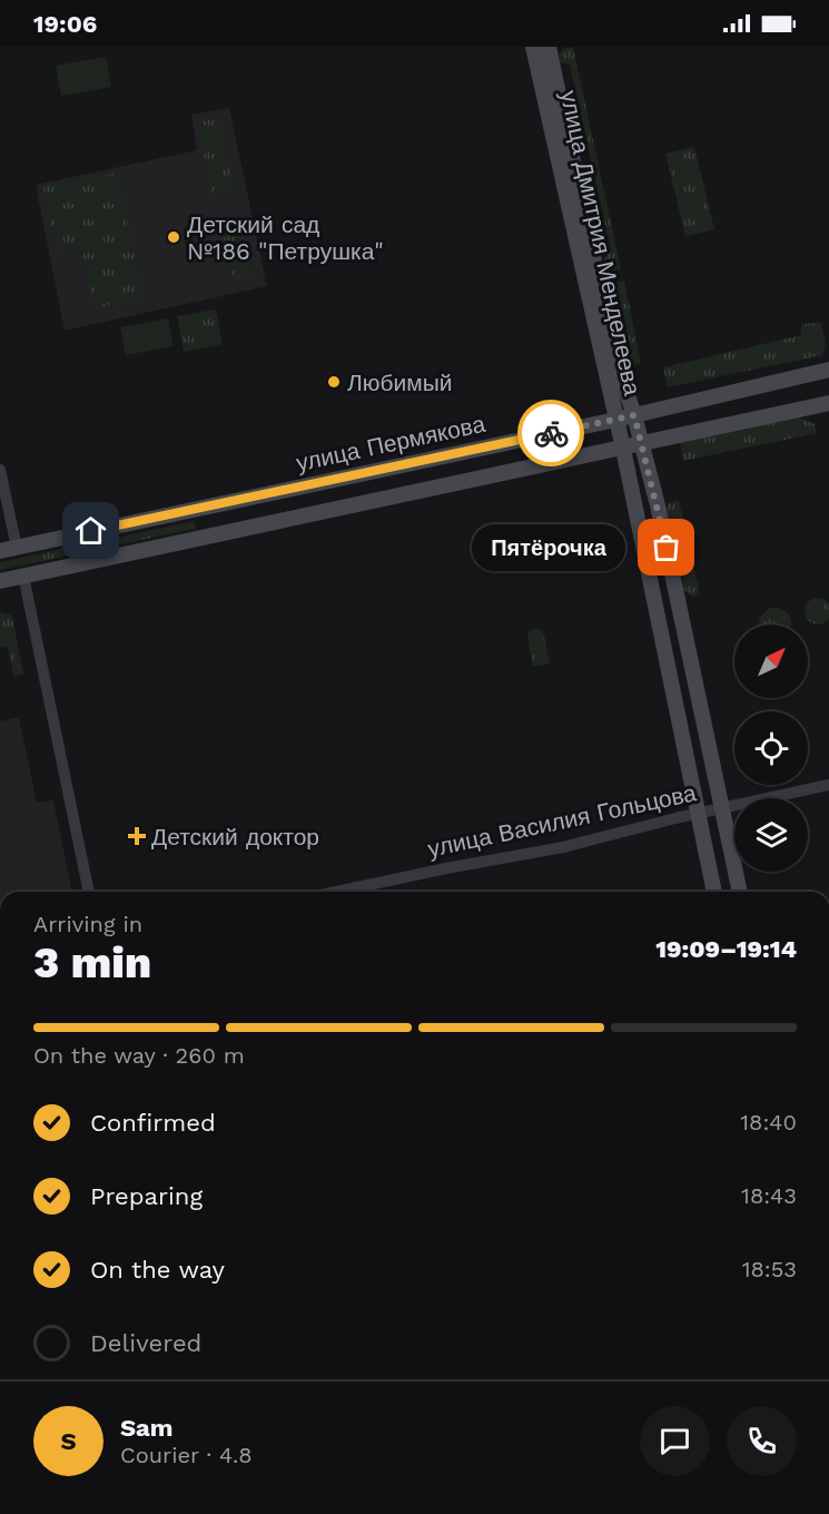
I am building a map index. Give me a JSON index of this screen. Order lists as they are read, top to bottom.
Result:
{
  "streets": {
    "street": ["улица Дмитрия Менделеева", "улица Пермякова", "улица Василия Гольцова"]
  },
  "crossings": [
    ["улица Дмитрия Менделеева", "улица Пермякова"],
    ["улица Дмитрия Менделеева", "улица Василия Гольцова"]
  ],
  "places": {
    "other": ["Детский сад №186 \"Петрушка\"", "Любимый", "Пятёрочка"],
    "health": ["Детский доктор"]
  },
  "north": "top right",
  "page": {
    "status": "19:06",
    "bubble": "Пятёрочка",
    "heading": ["3 min", "Arriving in", "19:09–19:14"],
    "panel": ["Sam", "Courier · 4.8"],
    "bar": "On the way · 260 m",
    "list": [
      ["Confirmed", "18:40"],
      ["Preparing", "18:43"],
      ["On the way", "18:53"],
      "Delivered"
    ],
    "round": "S"
  }
}
